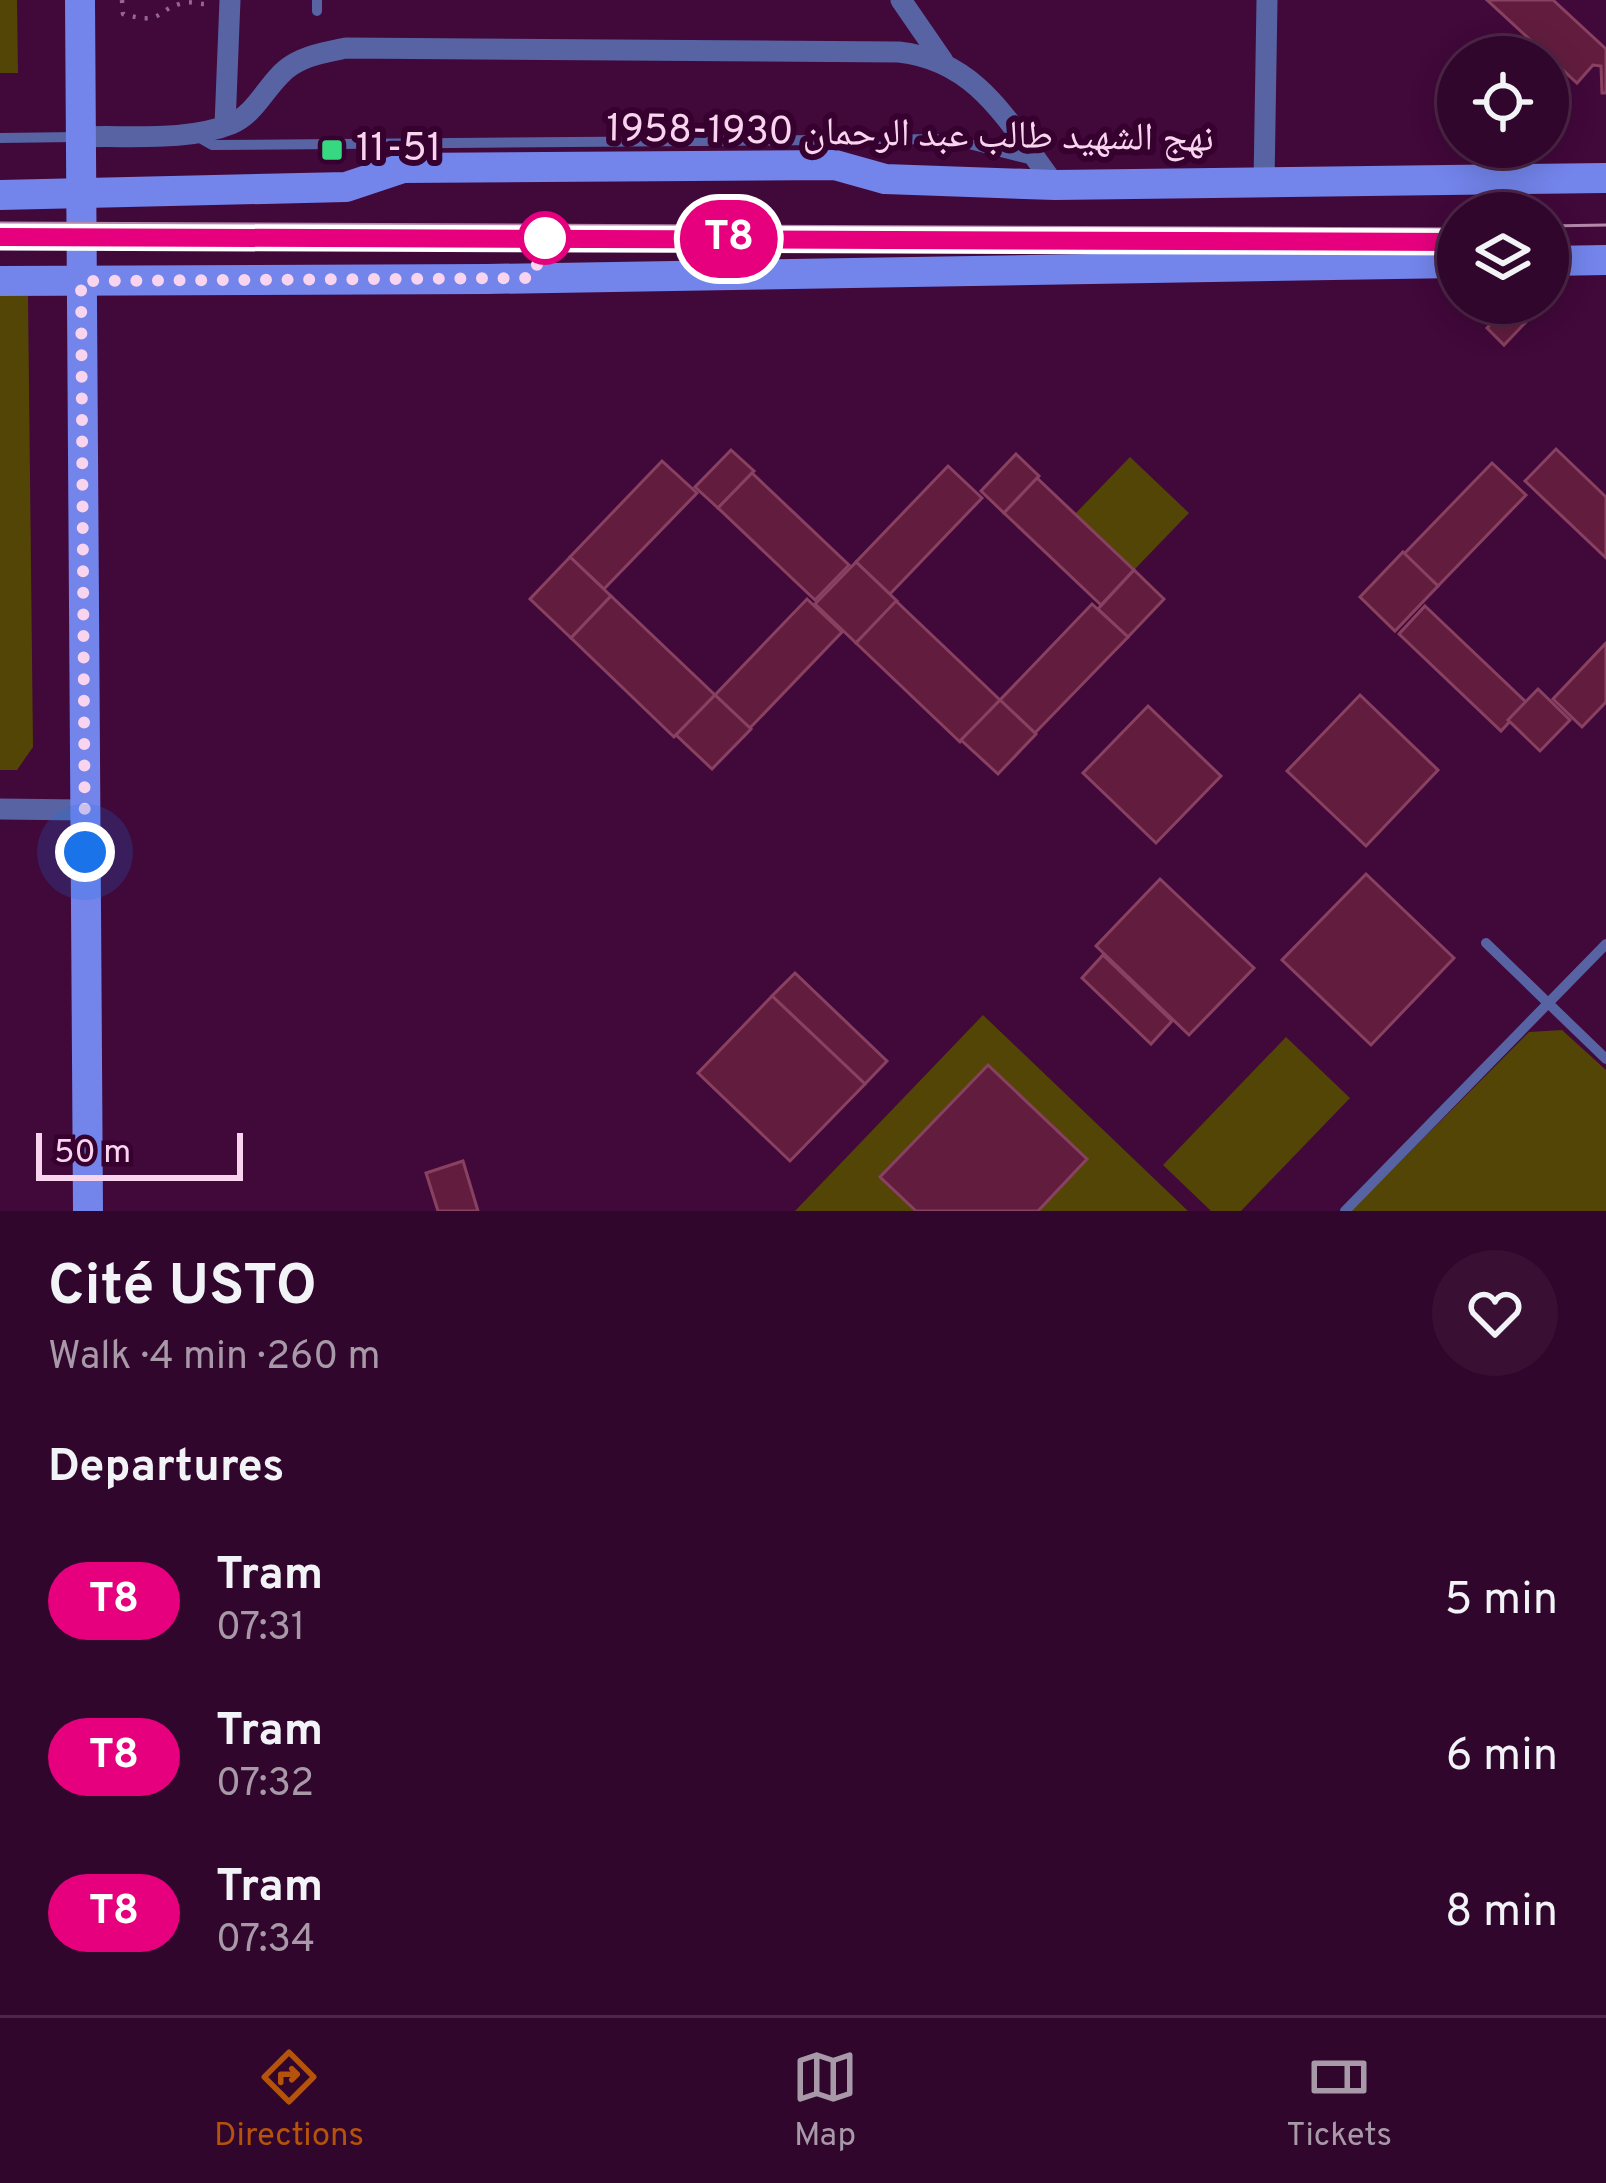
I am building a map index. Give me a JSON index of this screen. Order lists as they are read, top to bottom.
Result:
{
  "streets": {
    "main road": ["نهج الشهيد طالب عبد الرحمان 1930-1958"]
  },
  "places": {
    "transit": ["11-51"]
  },
  "lines": ["tram line T8"],
  "scale_bar": "50 m",
  "page": {
    "on_map": "T8",
    "scale": "50 m",
    "heading": [
      ["Cité USTO", "Walk · 4 min · 260 m"],
      "Departures"
    ],
    "list": [
      {
        "mark": "T8",
        "name": "Tram",
        "note": "07:31",
        "value": "5 min"
      },
      {
        "mark": "T8",
        "name": "Tram",
        "note": "07:32",
        "value": "6 min"
      },
      {
        "mark": "T8",
        "name": "Tram",
        "note": "07:34",
        "value": "8 min"
      }
    ],
    "tabs": ["Directions", "Map", "Tickets"]
  }
}
